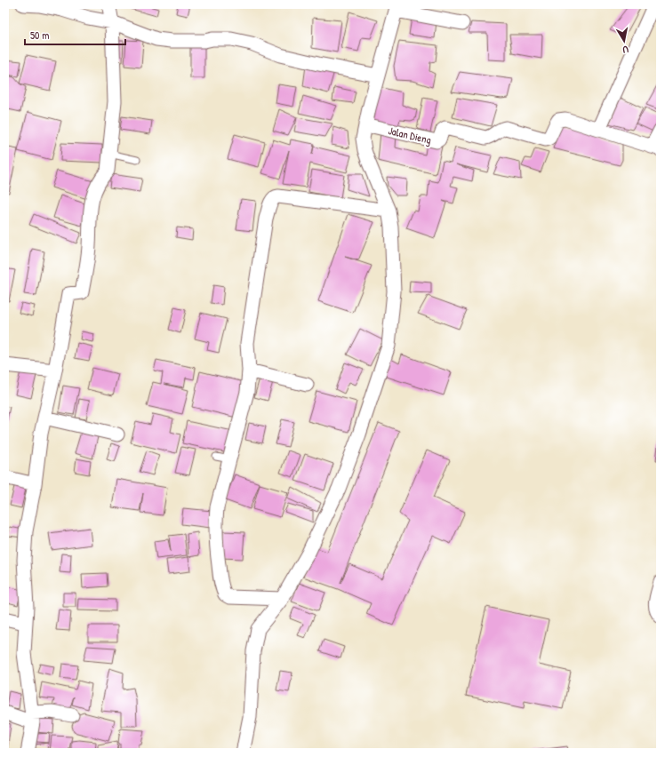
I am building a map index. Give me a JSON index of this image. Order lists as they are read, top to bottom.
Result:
{
  "streets": {
    "street": ["Jalan Dieng"]
  },
  "scale_bar": "50 m",
  "north": "bottom"
}
